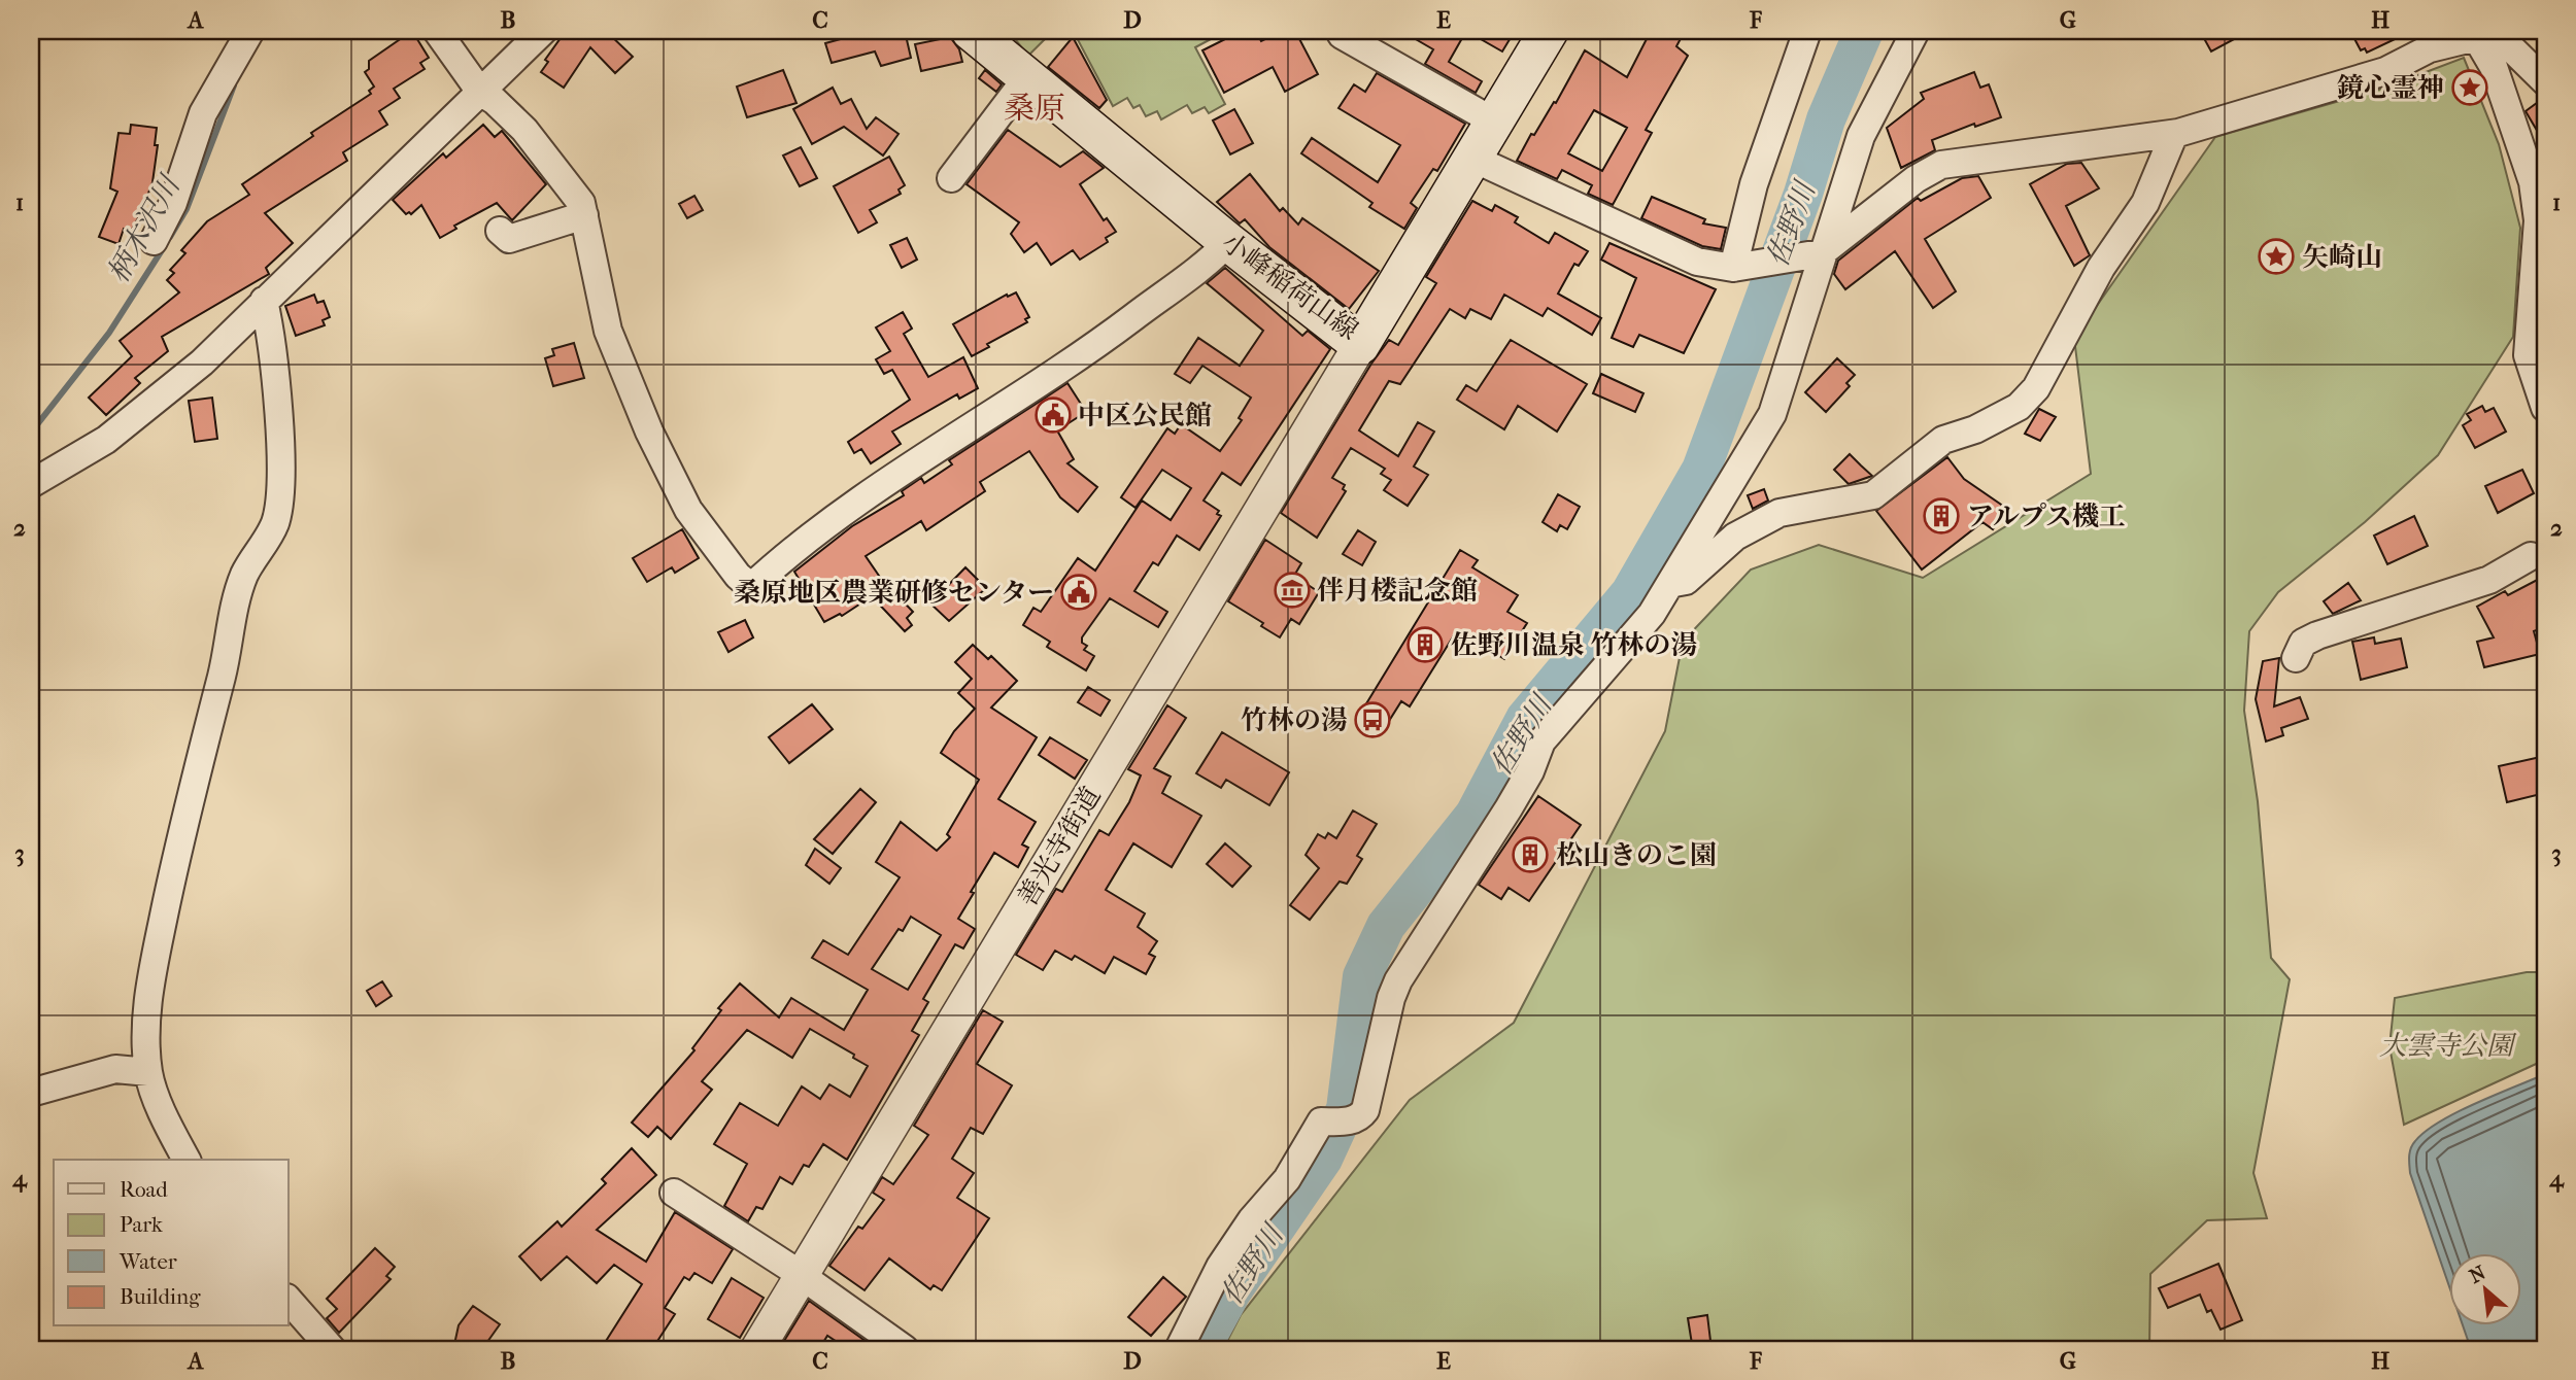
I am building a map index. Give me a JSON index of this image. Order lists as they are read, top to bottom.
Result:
{
  "streets": {
    "main road": ["小峰稲荷山線"],
    "street": ["善光寺街道"]
  },
  "crossings": [
    ["小峰稲荷山線", "善光寺街道"]
  ],
  "districts": ["桑原"],
  "water": ["佐野川", "柄木沢川"],
  "parks": ["大雲寺公園"],
  "places": {
    "place": ["鏡心霊神", "矢崎山"],
    "public building": ["中区公民館", "桑原地区農業研修センター"],
    "building": ["アルプス機工", "佐野川温泉 竹林の湯", "松山きのこ園"],
    "museum": ["伴月楼記念館"],
    "bus stop": ["竹林の湯"]
  },
  "legend": [
    "Road",
    "Park",
    "Water",
    "Building"
  ],
  "north": "top left",
  "grid": {
    "columns": [
      "A",
      "B",
      "C",
      "D",
      "E",
      "F",
      "G",
      "H"
    ],
    "rows": [
      "1",
      "2",
      "3",
      "4"
    ]
  }
}
